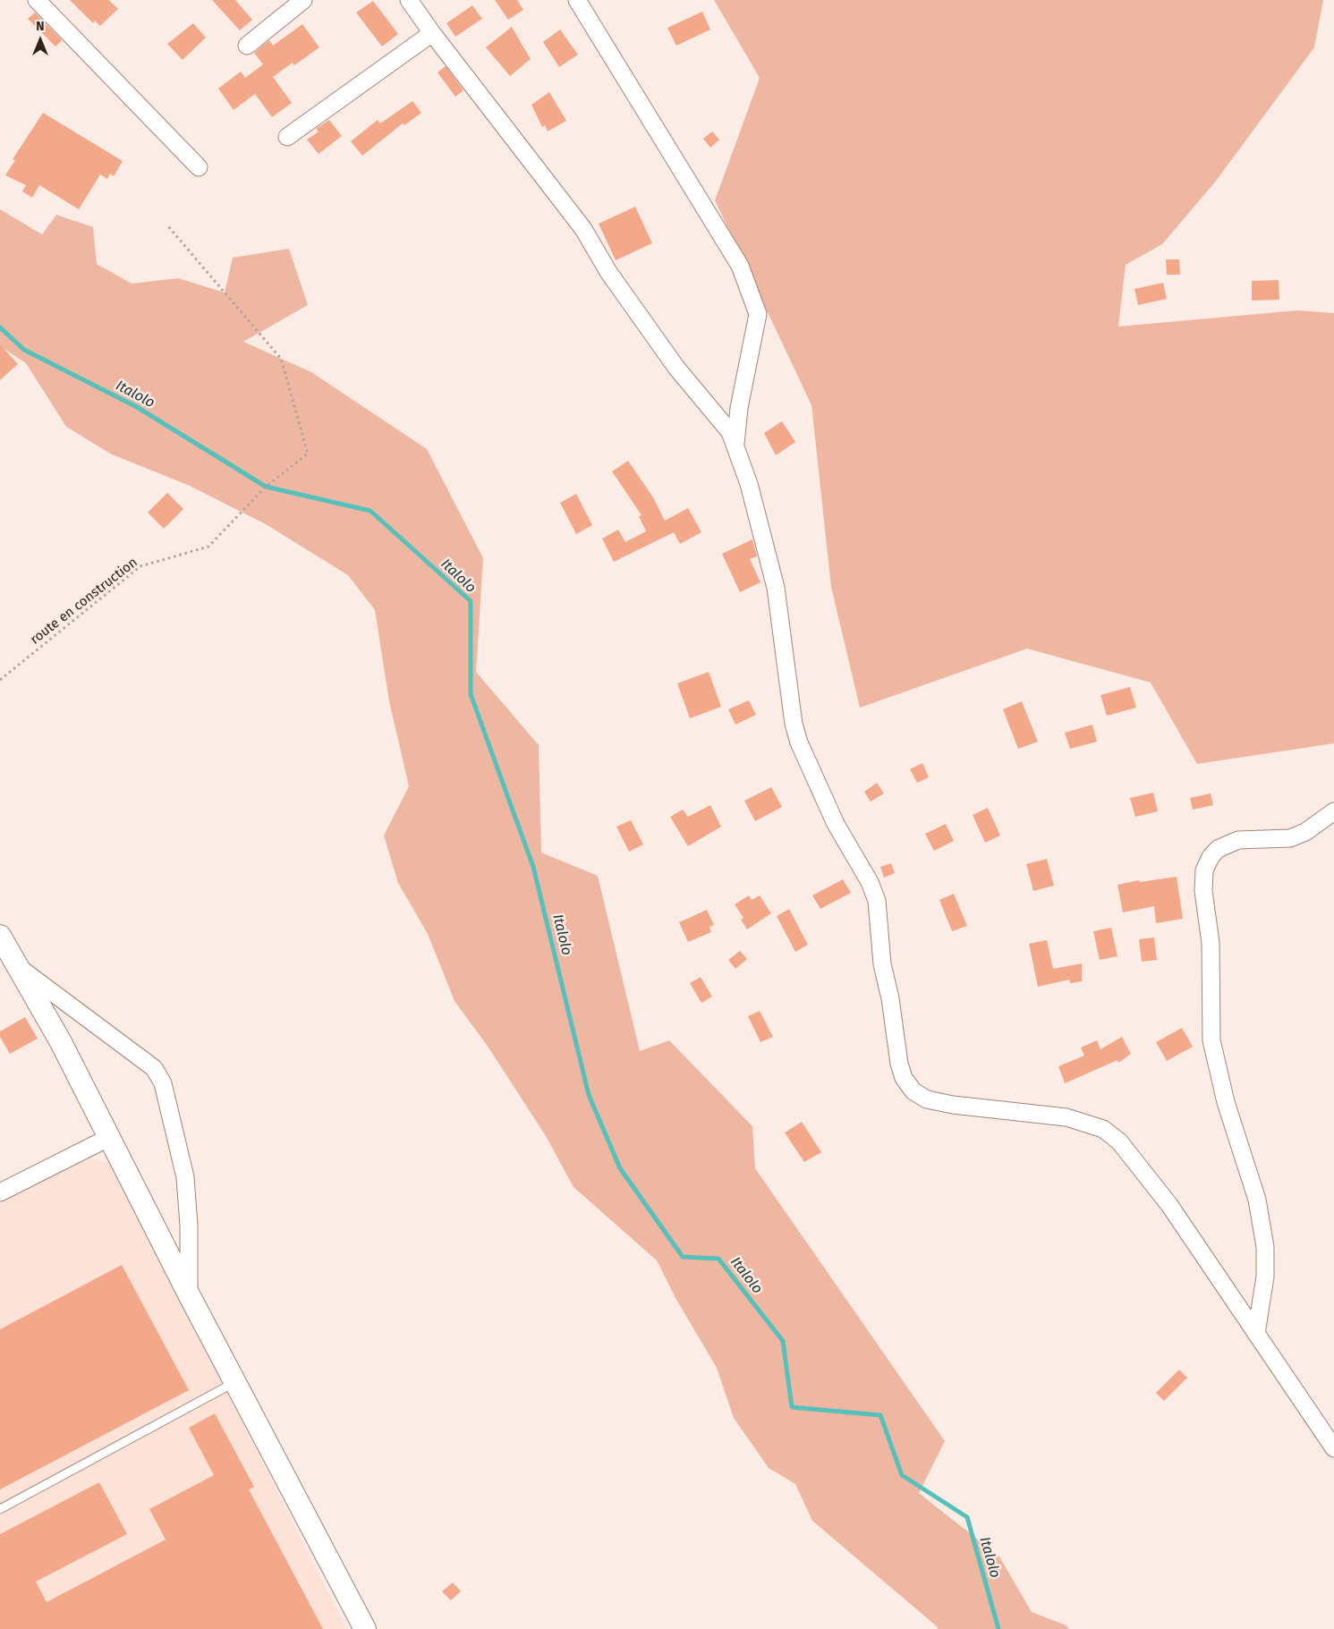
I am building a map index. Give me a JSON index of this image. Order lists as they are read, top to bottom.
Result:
{
  "streets": {
    "path": ["route en construction"]
  },
  "water": ["Italolo"],
  "north": "top"
}
